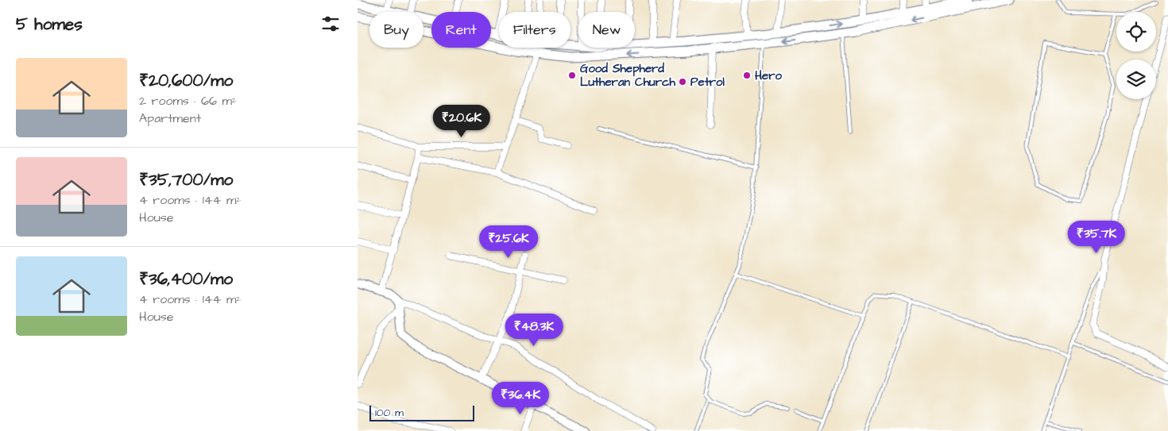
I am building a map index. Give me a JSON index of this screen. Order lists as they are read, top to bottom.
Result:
{
  "places": ["Good Shepherd Lutheran Church", "Hero", "Petrol"],
  "scale_bar": "100 m",
  "page": {
    "heading": "5 homes",
    "chip": [
      "Buy",
      "Rent",
      "Filters",
      "New"
    ],
    "list": [
      {
        "name": "₹20,600/mo",
        "note": "2 rooms · 66 m² · Apartment"
      },
      {
        "name": "₹35,700/mo",
        "note": "4 rooms · 144 m² · House"
      },
      {
        "name": "₹36,400/mo",
        "note": "4 rooms · 144 m² · House"
      }
    ],
    "price": [
      "₹20.6K",
      "₹35.7K",
      "₹25.6K",
      "₹48.3K",
      "₹36.4K"
    ],
    "scale": "100 m"
  }
}
